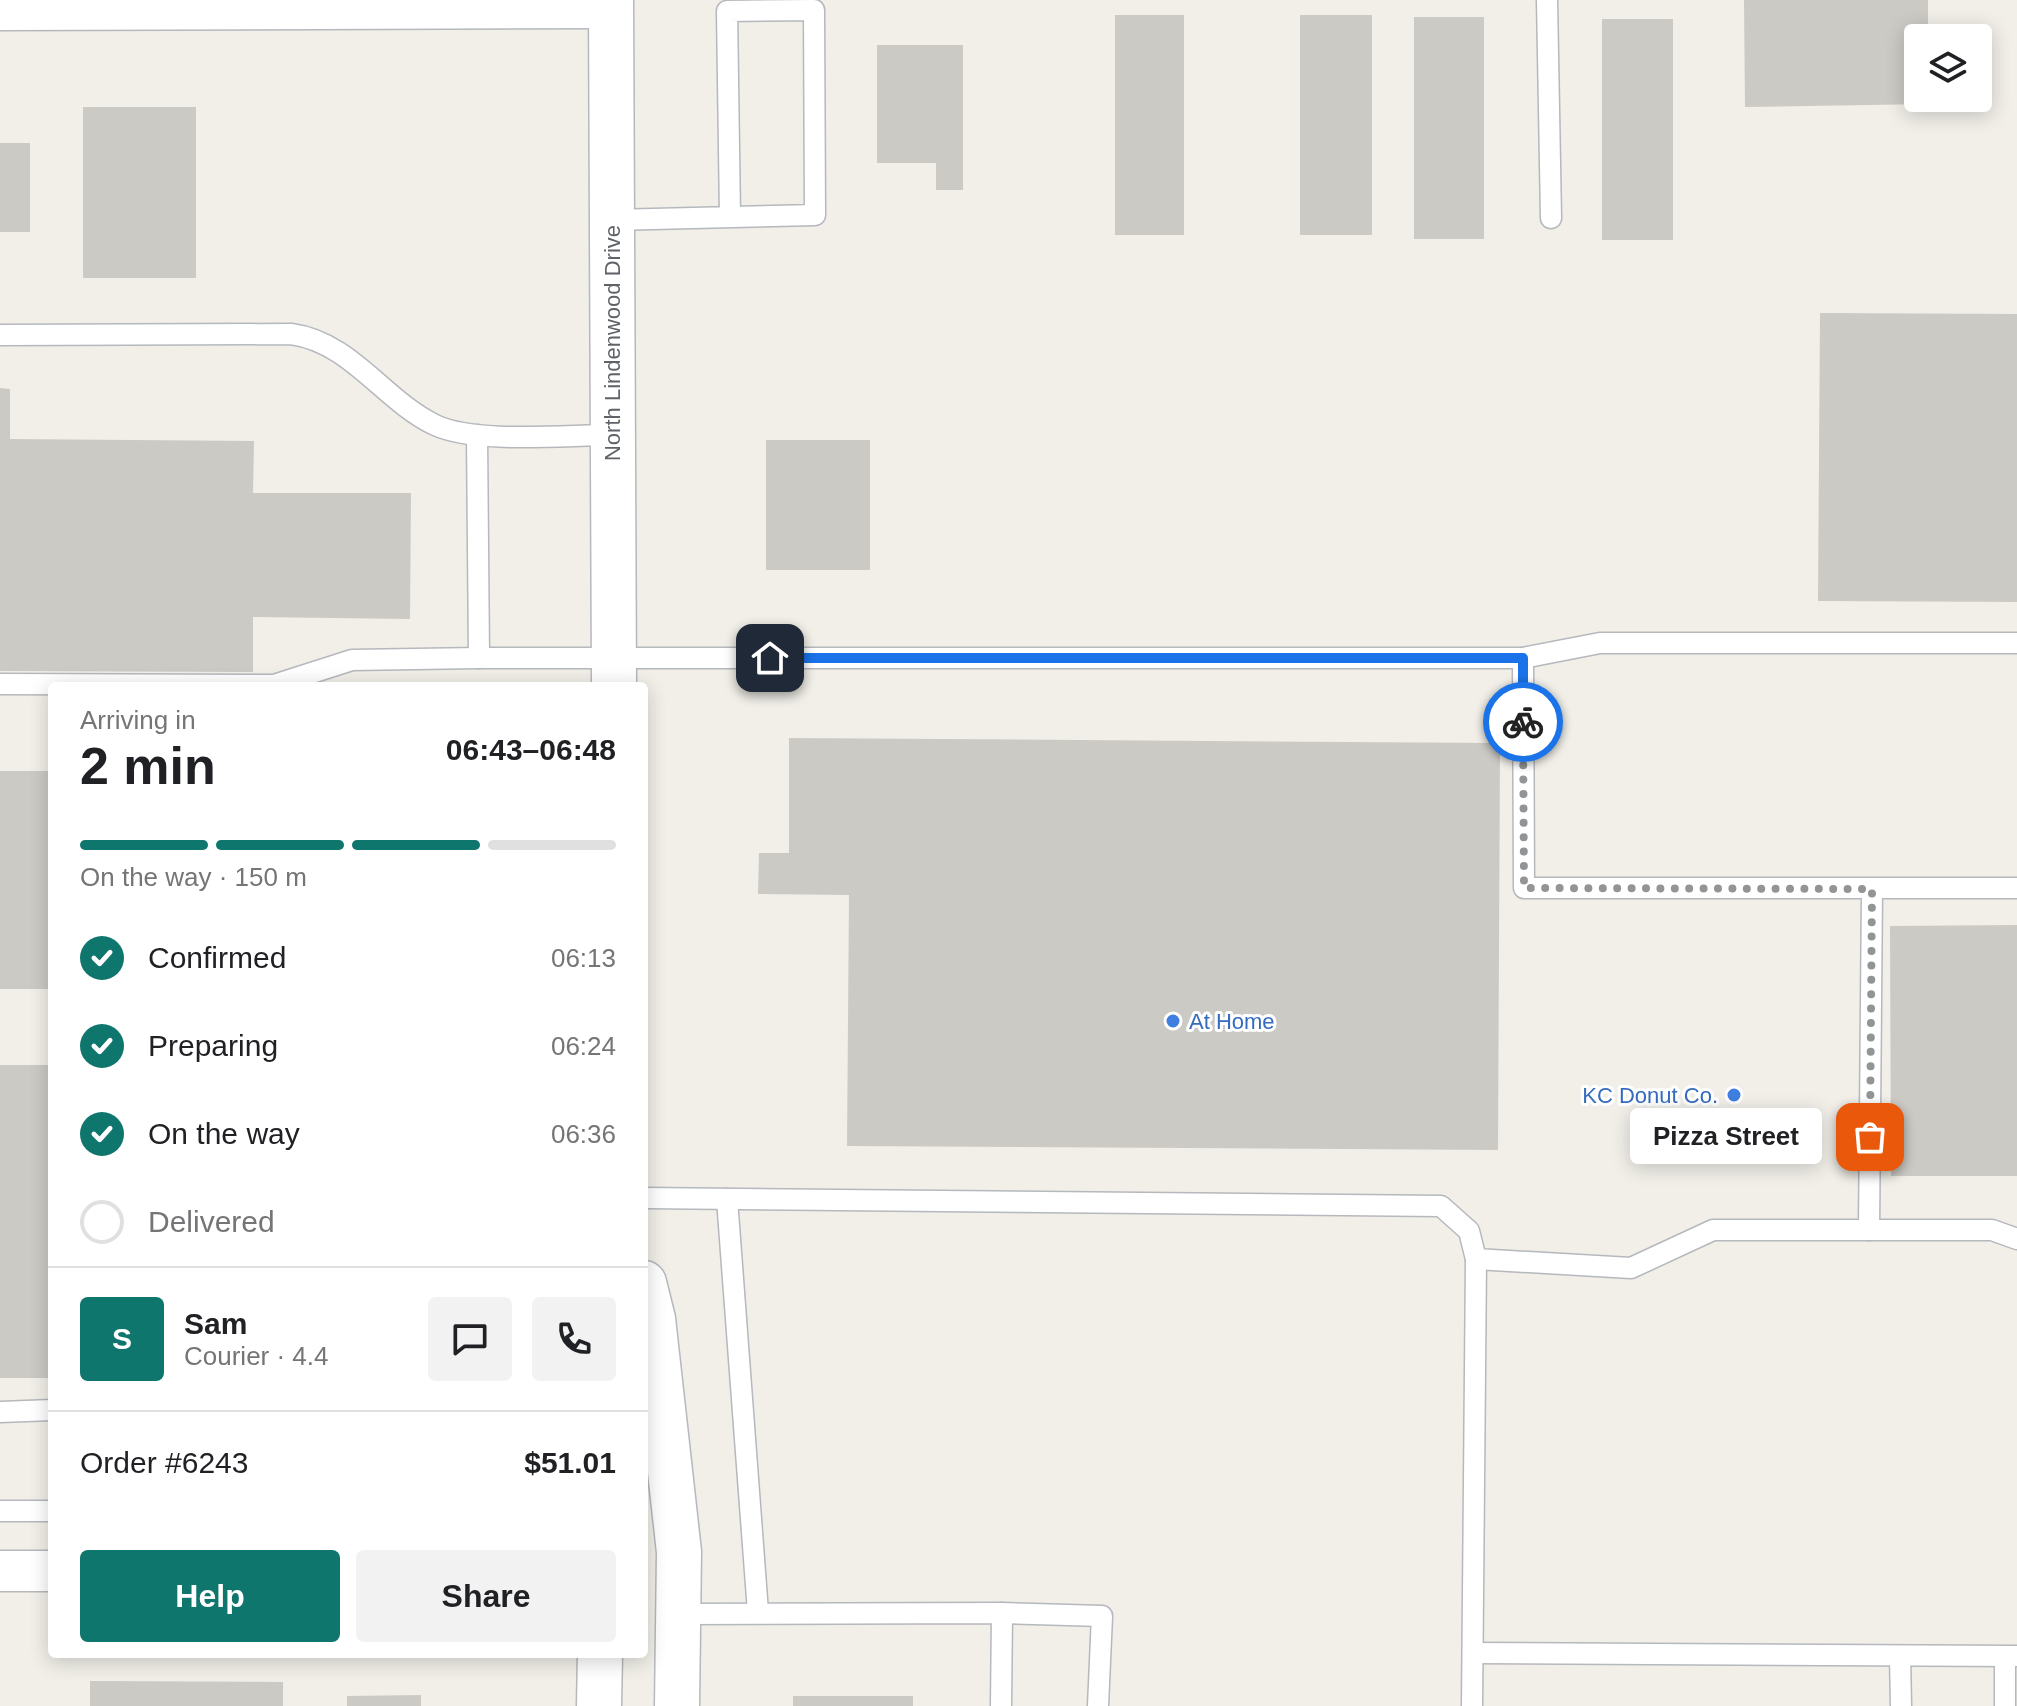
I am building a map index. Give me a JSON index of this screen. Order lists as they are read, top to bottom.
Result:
{
  "streets": {
    "street": ["North Lindenwood Drive"]
  },
  "places": ["At Home", "KC Donut Co.", "Pizza Street"],
  "page": {
    "heading": ["2 min", "Arriving in", "06:43–06:48"],
    "panel": [
      "Sam",
      "Courier · 4.4",
      "Order #6243",
      "$51.01"
    ],
    "bar": "On the way · 150 m",
    "list": [
      ["Confirmed", "06:13"],
      ["Preparing", "06:24"],
      ["On the way", "06:36"],
      "Delivered"
    ],
    "bubble": "Pizza Street",
    "round": "S",
    "buttons": ["Help", "Share"]
  }
}
